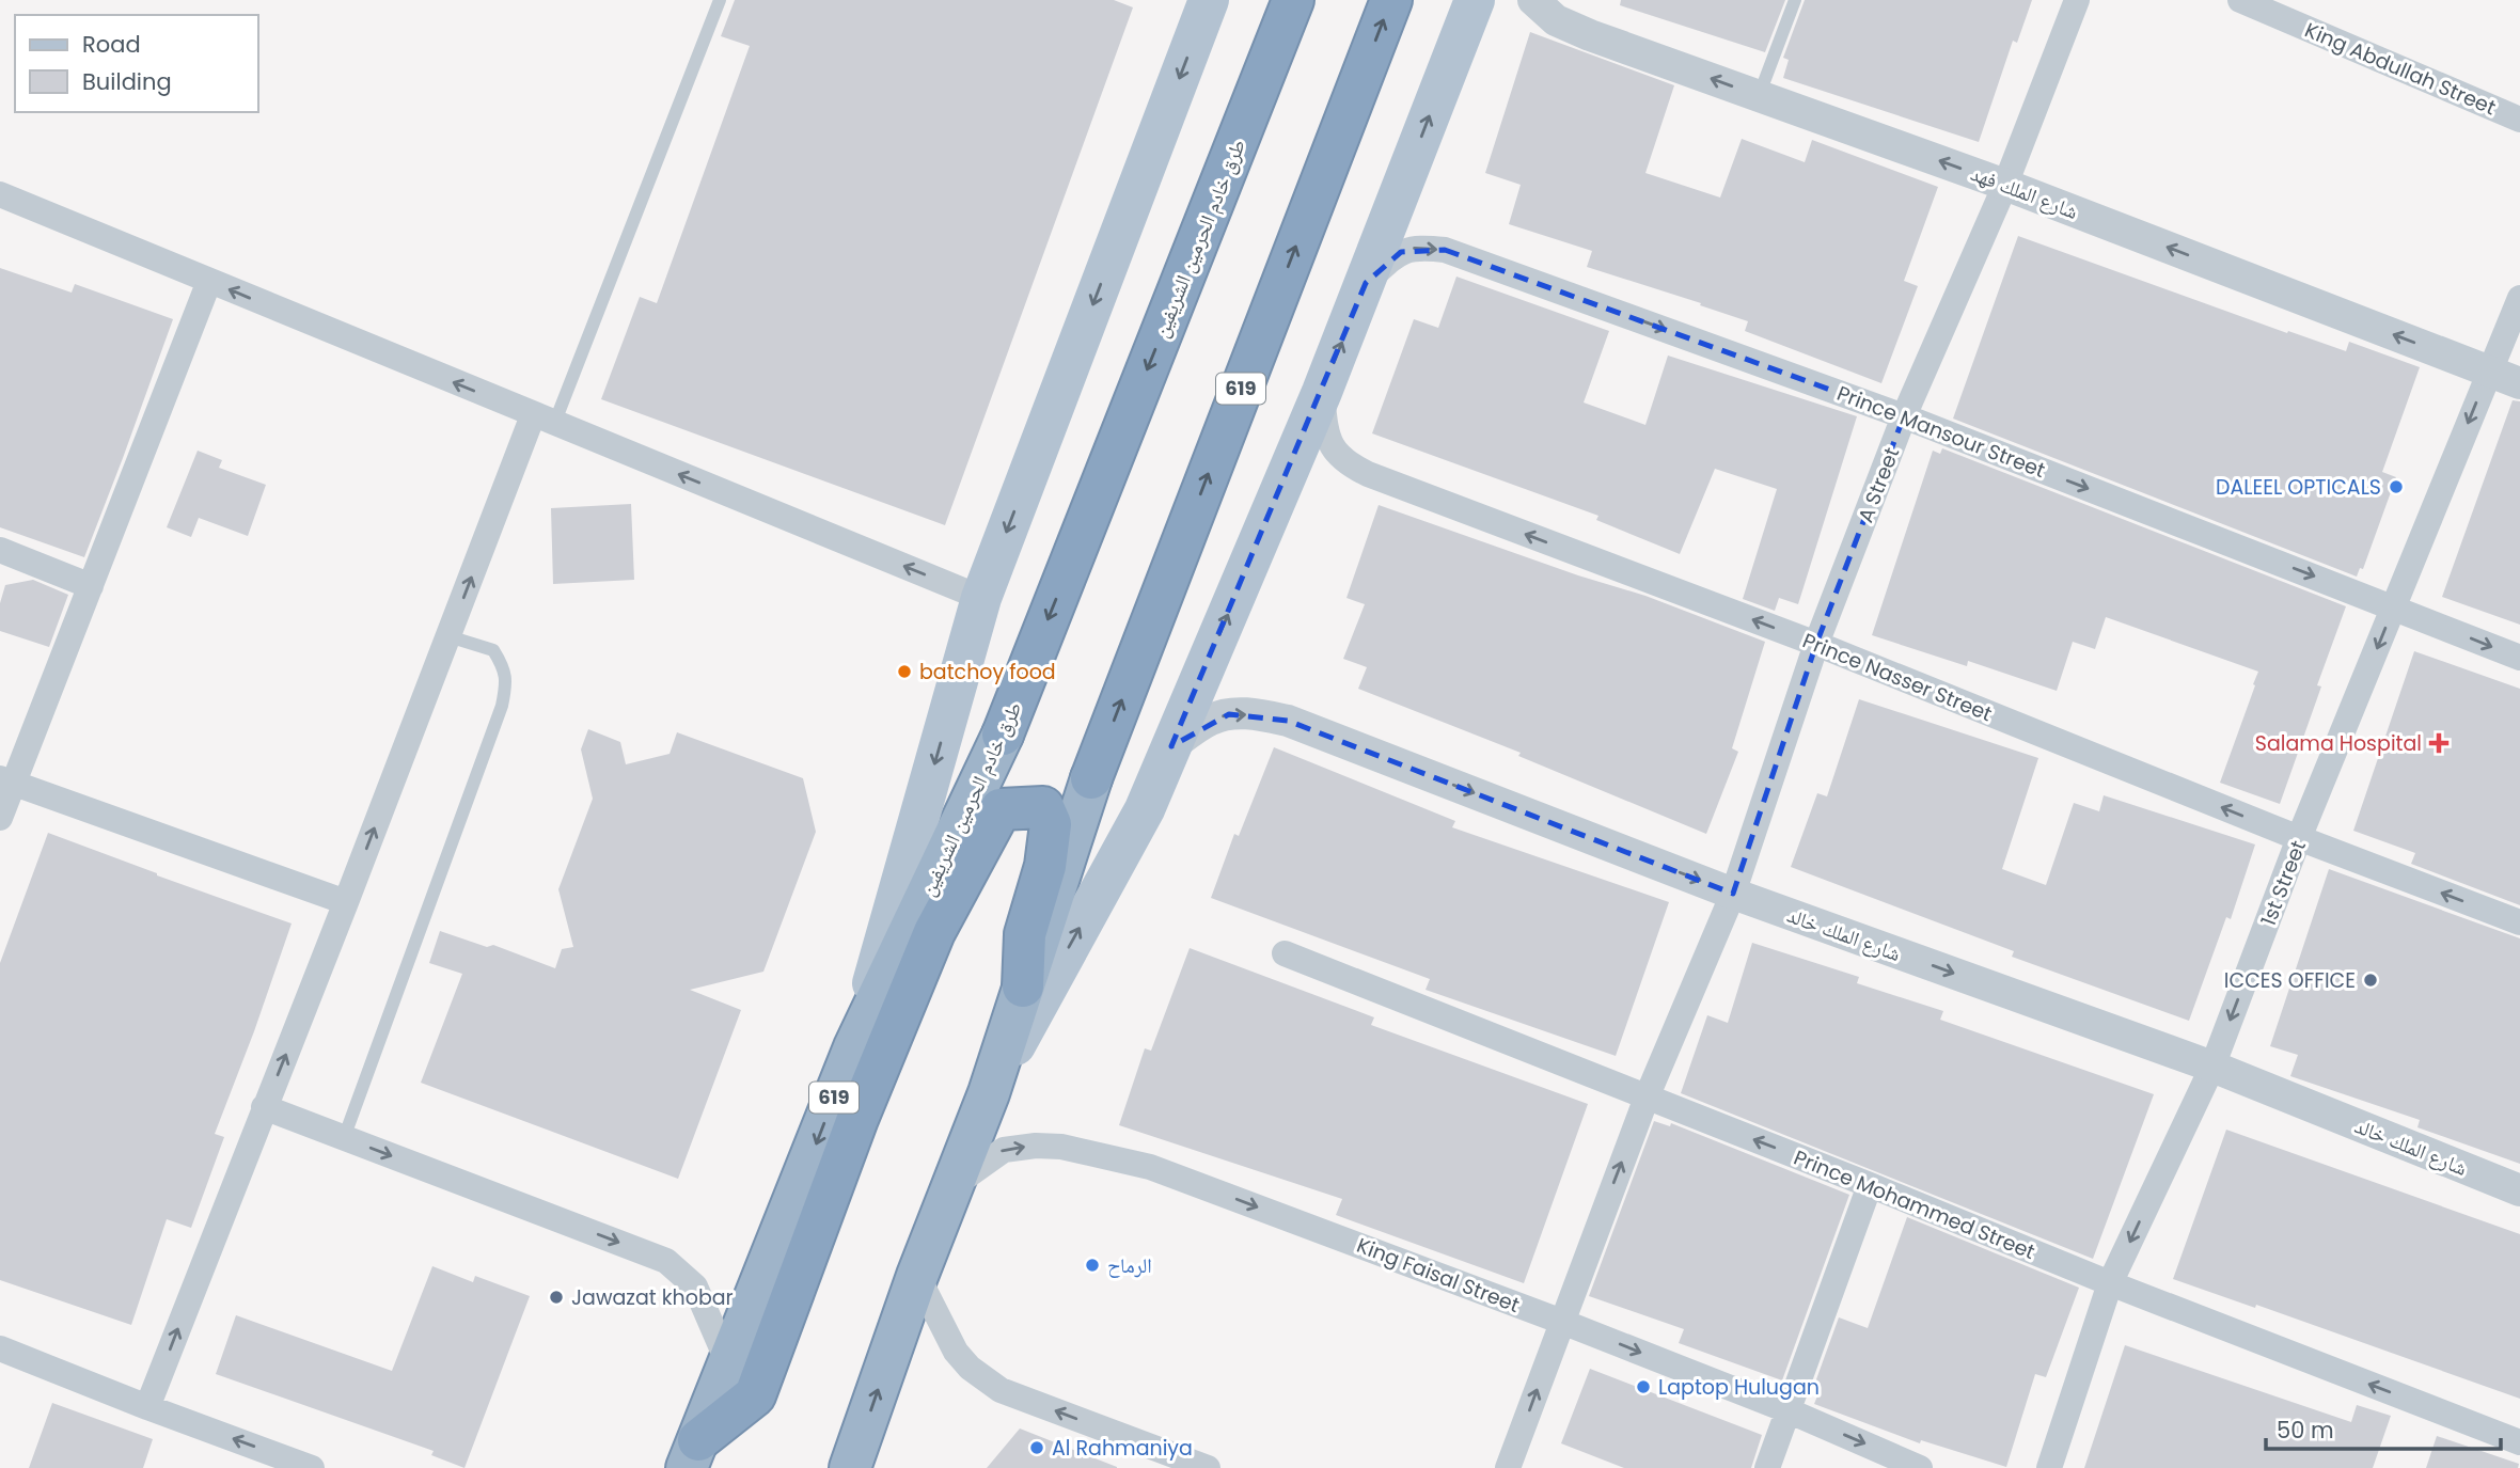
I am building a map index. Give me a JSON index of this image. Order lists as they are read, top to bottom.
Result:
{
  "streets": {
    "highway": ["طرق خادم الحرمين الشريفين", "619"],
    "street": [
      "King Abdullah Street",
      "شارع الملك فهد",
      "Prince Mansour Street",
      "A Street",
      "Prince Nasser Street",
      "1st Street",
      "شارع الملك خالد",
      "Prince Mohammed Street",
      "King Faisal Street"
    ]
  },
  "crossings": [
    ["شارع الملك فهد", "A Street"],
    ["شارع الملك فهد", "1st Street"],
    ["619", "King Faisal Street"],
    ["Prince Mansour Street", "A Street"],
    ["Prince Mansour Street", "1st Street"],
    ["A Street", "Prince Nasser Street"],
    ["A Street", "شارع الملك خالد"],
    ["A Street", "Prince Mohammed Street"],
    ["A Street", "King Faisal Street"],
    ["Prince Nasser Street", "1st Street"],
    ["1st Street", "شارع الملك خالد"],
    ["1st Street", "Prince Mohammed Street"]
  ],
  "one_way": [
    "شارع الملك فهد",
    "Prince Mansour Street",
    "Prince Nasser Street",
    "1st Street",
    "شارع الملك خالد",
    "Prince Mohammed Street",
    "King Faisal Street"
  ],
  "places": {
    "other": [
      "DALEEL OPTICALS",
      "batchoy food",
      "ICCES OFFICE",
      "الرماح",
      "Jawazat khobar",
      "Laptop Hulugan",
      "Al Rahmaniya"
    ],
    "health": ["Salama Hospital"]
  },
  "legend": ["Road", "Building"],
  "scale_bar": "50 m"
}
